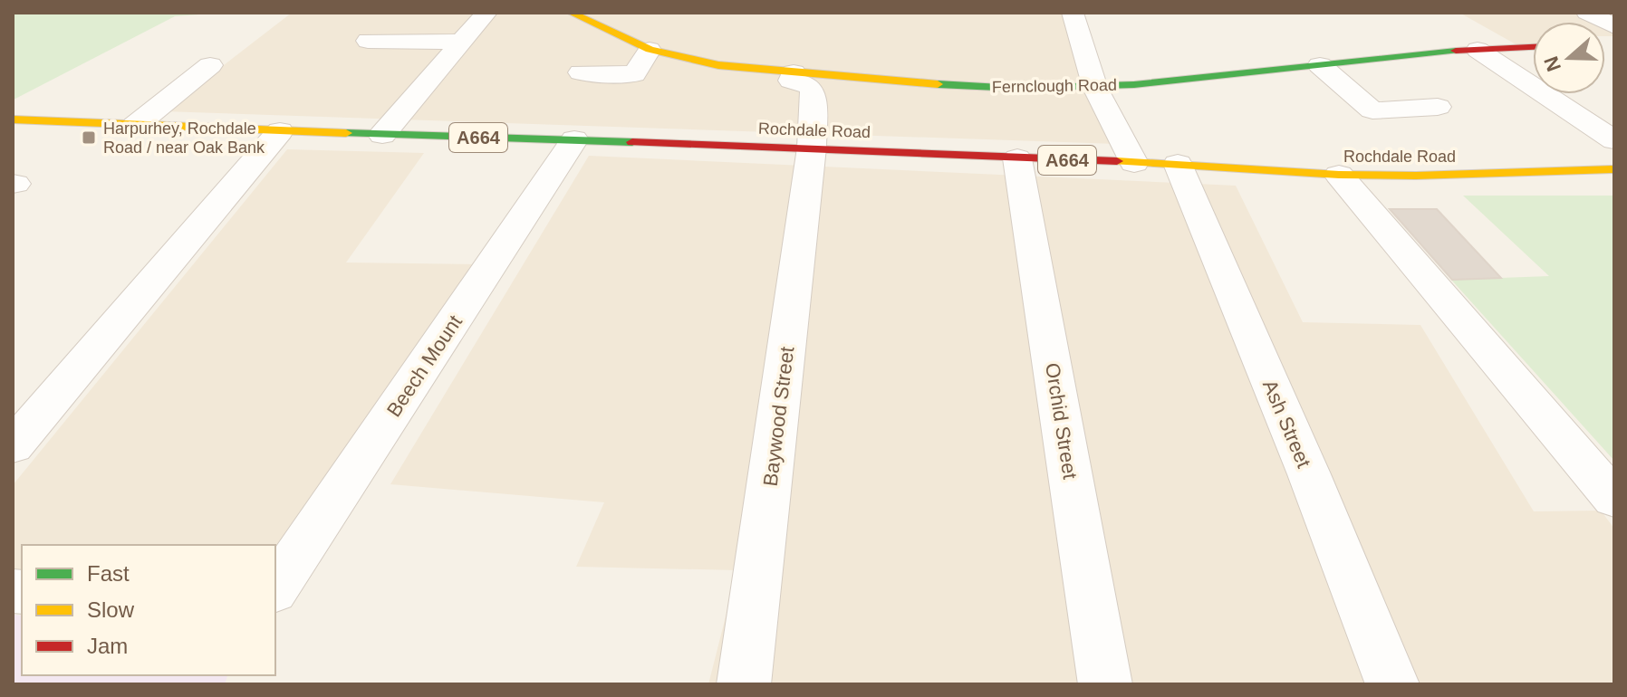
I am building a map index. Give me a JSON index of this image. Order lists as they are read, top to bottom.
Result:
{
  "streets": {
    "main road": ["Fernclough Road", "Rochdale Road", "A664"],
    "street": [
      "Beech Mount",
      "Baywood Street",
      "Orchid Street",
      "Ash Street"
    ]
  },
  "crossings": [
    ["Fernclough Road", "Baywood Street"],
    ["Rochdale Road", "Beech Mount"],
    ["Rochdale Road", "Baywood Street"],
    ["Rochdale Road", "Orchid Street"],
    ["Rochdale Road", "Ash Street"]
  ],
  "places": {
    "transit": ["Harpurhey, Rochdale Road / near Oak Bank"]
  },
  "legend": ["Fast", "Slow", "Jam"],
  "north": "left"
}
